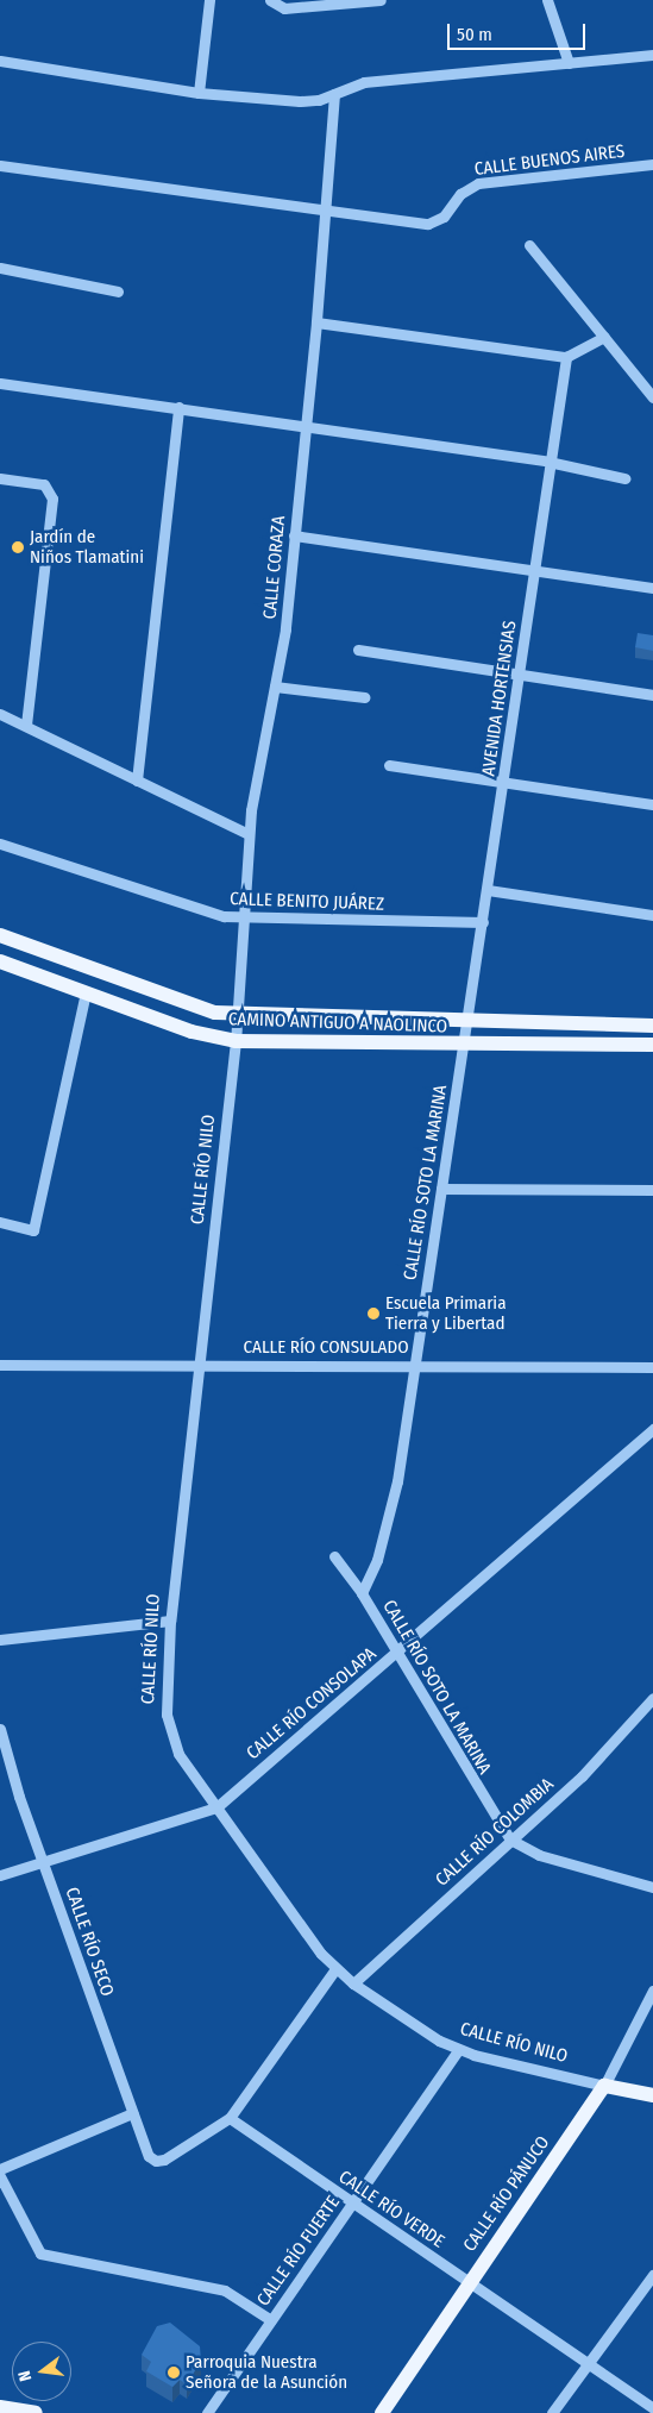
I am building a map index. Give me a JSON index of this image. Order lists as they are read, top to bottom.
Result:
{
  "streets": {
    "main road": ["CAMINO ANTIGUO A NAOLINCO", "CALLE RÍO NILO", "CALLE RÍO PÁNUCO"],
    "street": [
      "CALLE BUENOS AIRES",
      "CALLE CORAZA",
      "AVENIDA HORTENSIAS",
      "CALLE BENITO JUÁREZ",
      "CALLE RÍO SOTO LA MARINA",
      "CALLE RÍO CONSULADO",
      "CALLE RÍO CONSOLAPA",
      "CALLE RÍO COLOMBIA",
      "CALLE RÍO SECO",
      "CALLE RÍO VERDE",
      "CALLE RÍO FUERTE"
    ]
  },
  "crossings": [
    ["CALLE BUENOS AIRES", "CALLE CORAZA"],
    ["CALLE CORAZA", "CALLE BENITO JUÁREZ"],
    ["CALLE CORAZA", "CAMINO ANTIGUO A NAOLINCO"],
    ["CALLE CORAZA", "CALLE RÍO NILO"],
    ["AVENIDA HORTENSIAS", "CALLE BENITO JUÁREZ"],
    ["AVENIDA HORTENSIAS", "CAMINO ANTIGUO A NAOLINCO"],
    ["AVENIDA HORTENSIAS", "CALLE RÍO SOTO LA MARINA"],
    ["CAMINO ANTIGUO A NAOLINCO", "CALLE RÍO NILO"],
    ["CAMINO ANTIGUO A NAOLINCO", "CALLE RÍO SOTO LA MARINA"],
    ["CALLE RÍO NILO", "CALLE RÍO CONSULADO"],
    ["CALLE RÍO NILO", "CALLE RÍO CONSOLAPA"],
    ["CALLE RÍO NILO", "CALLE RÍO COLOMBIA"],
    ["CALLE RÍO NILO", "CALLE RÍO PÁNUCO"],
    ["CALLE RÍO NILO", "CALLE RÍO FUERTE"],
    ["CALLE RÍO SOTO LA MARINA", "CALLE RÍO CONSULADO"],
    ["CALLE RÍO SOTO LA MARINA", "CALLE RÍO CONSOLAPA"],
    ["CALLE RÍO SOTO LA MARINA", "CALLE RÍO COLOMBIA"],
    ["CALLE RÍO CONSOLAPA", "CALLE RÍO SECO"],
    ["CALLE RÍO SECO", "CALLE RÍO VERDE"],
    ["CALLE RÍO PÁNUCO", "CALLE RÍO VERDE"],
    ["CALLE RÍO VERDE", "CALLE RÍO FUERTE"]
  ],
  "places": ["Jardín de Niños Tlamatini", "Escuela Primaria Tierra y Libertad", "Parroquia Nuestra Señora de la Asunción"],
  "scale_bar": "50 m",
  "north": "left"
}
